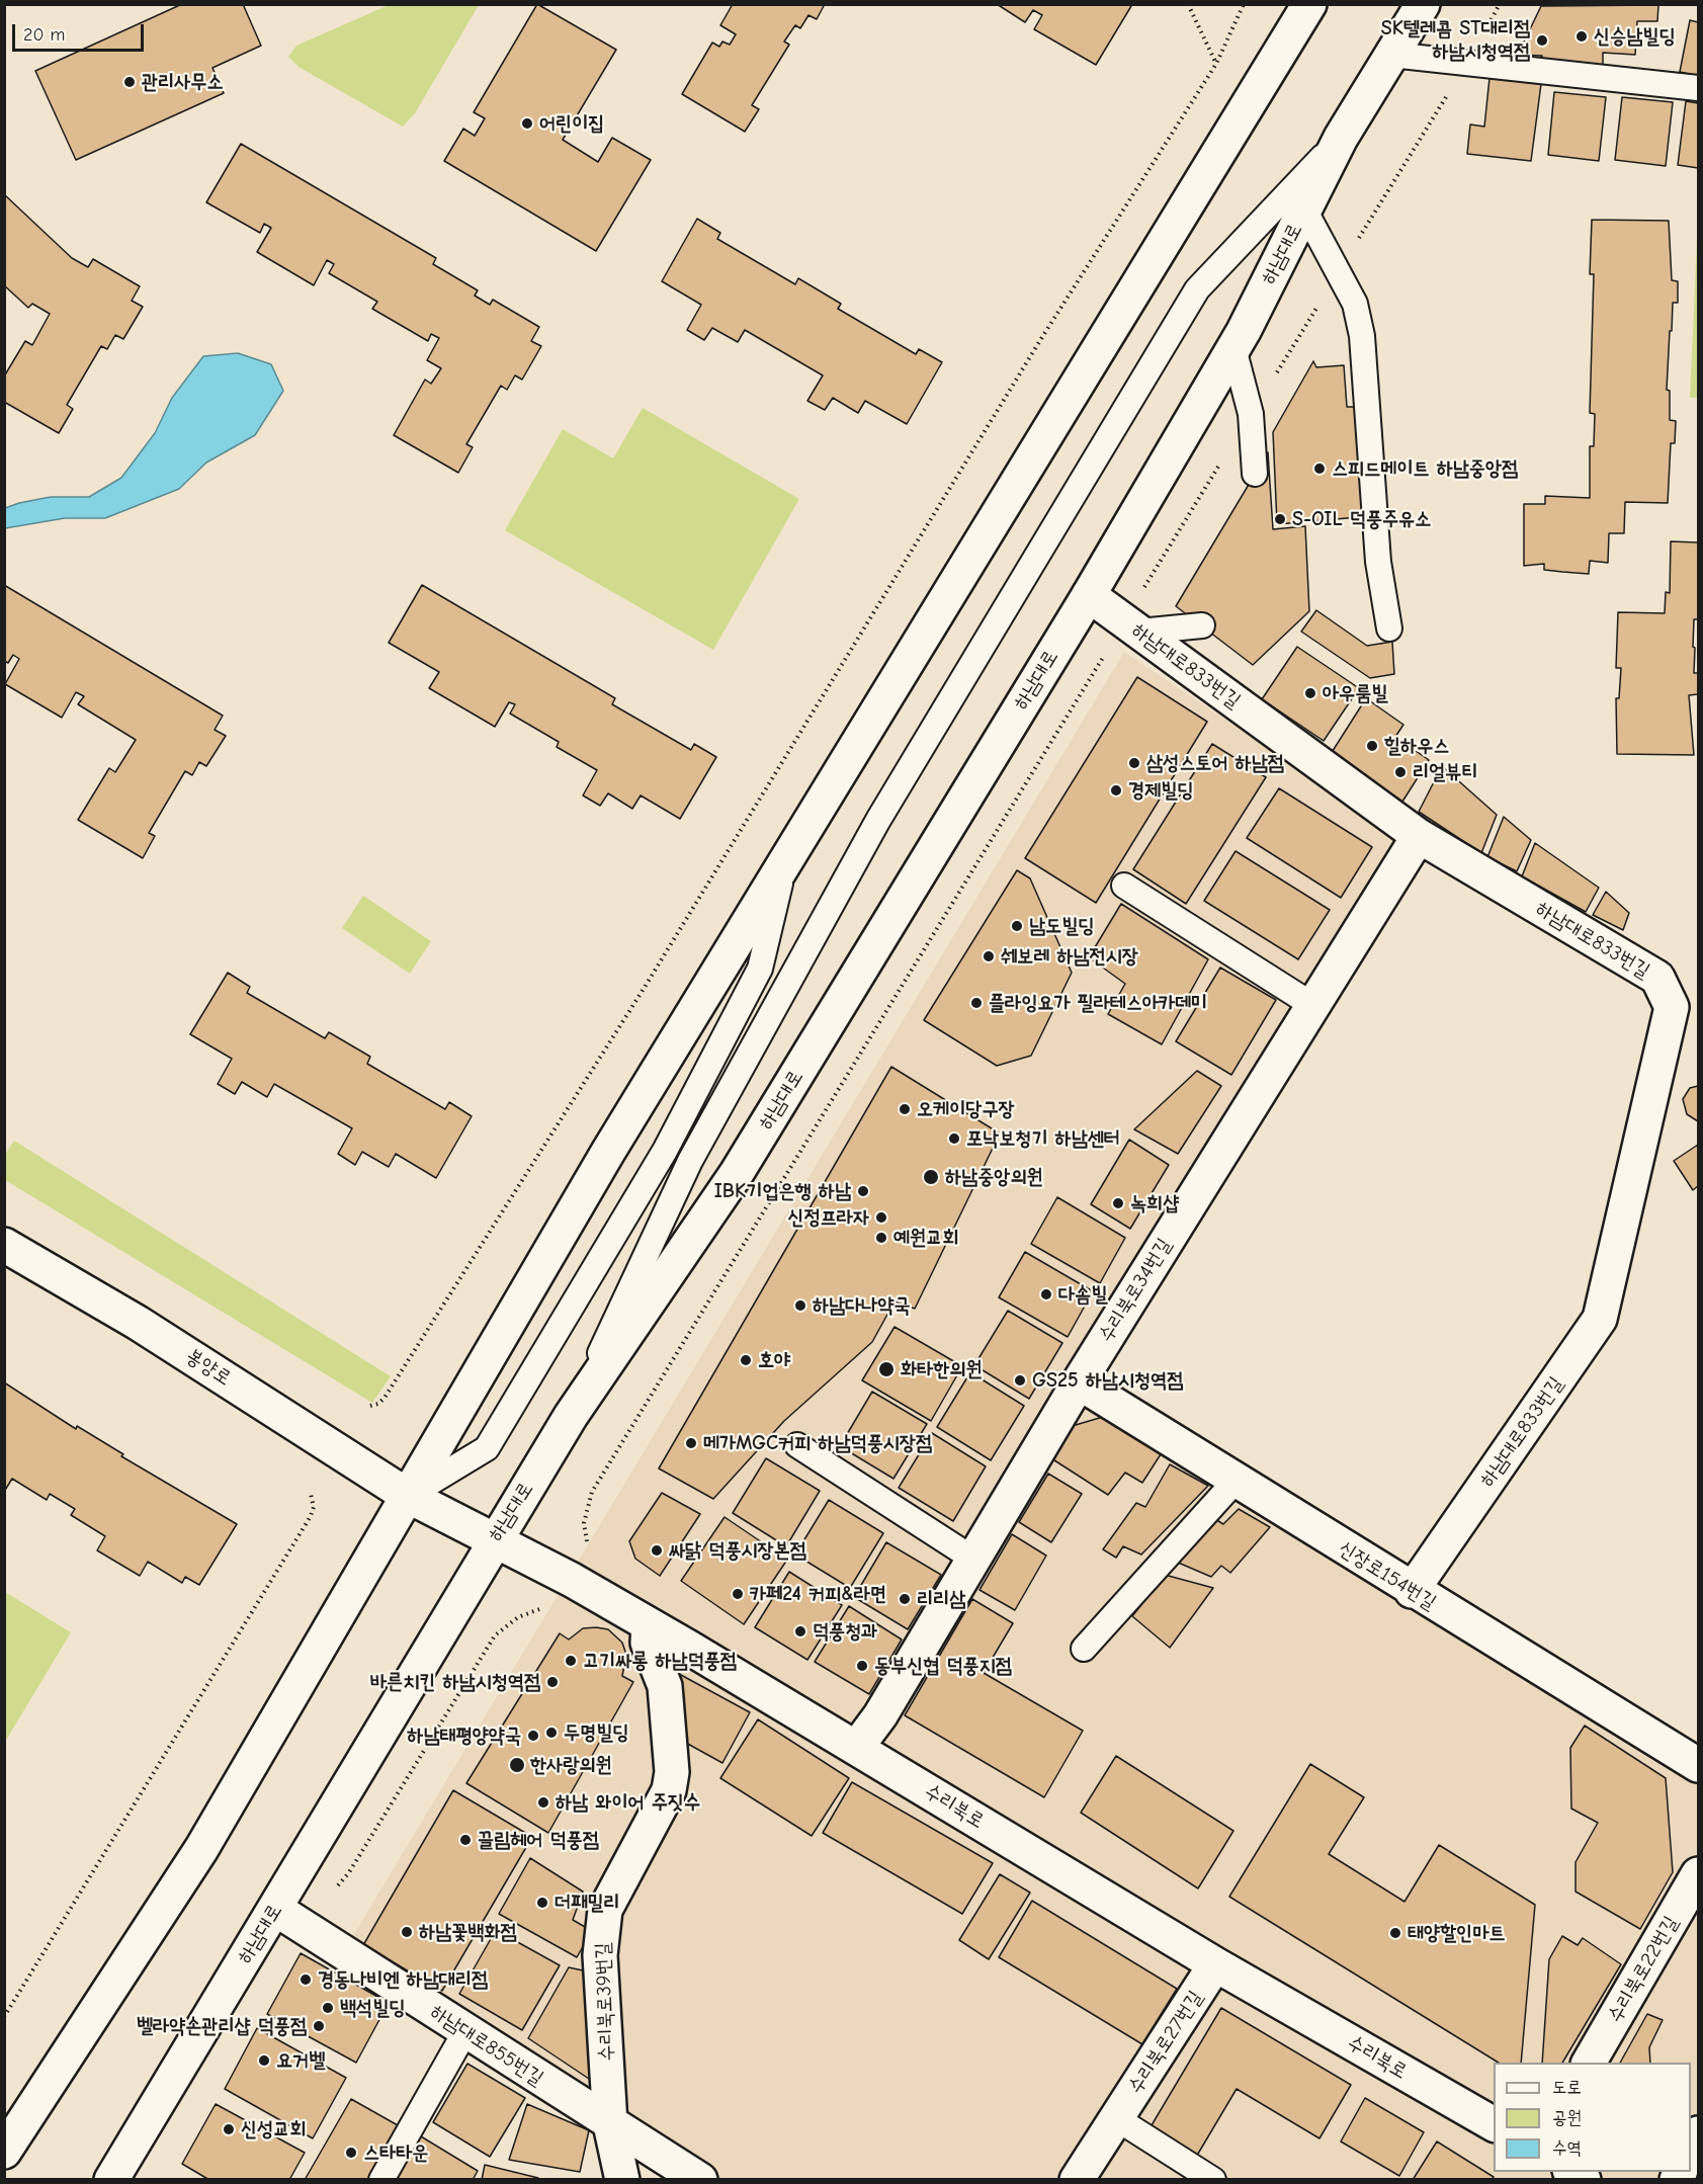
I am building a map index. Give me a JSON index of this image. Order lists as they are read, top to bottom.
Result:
{
  "streets": {
    "street": [
      "하남대로",
      "하남대로833번길",
      "수리북로34번길",
      "봉양로",
      "신장로154번길",
      "수리북로",
      "수리북로22번길",
      "수리북로39번길",
      "수리북로27번길",
      "하남대로855번길"
    ]
  },
  "crossings": [
    ["하남대로", "하남대로833번길"],
    ["하남대로", "수리북로"],
    ["하남대로", "하남대로855번길"],
    ["하남대로833번길", "수리북로34번길"],
    ["하남대로833번길", "신장로154번길"],
    ["수리북로34번길", "신장로154번길"],
    ["수리북로34번길", "수리북로"],
    ["봉양로", "수리북로"],
    ["수리북로", "수리북로39번길"],
    ["수리북로", "수리북로27번길"],
    ["수리북로39번길", "하남대로855번길"]
  ],
  "places": [
    "신승남빌딩",
    "SK텔레콤 ST대리점 하남시청역점",
    "관리사무소",
    "어린이집",
    "스피드메이트 하남중앙점",
    "S-OIL 덕풍주유소",
    "아우룸빌",
    "힐하우스",
    "삼성스토어 하남점",
    "리얼뷰티",
    "경제빌딩",
    "남도빌딩",
    "쉐보레 하남전시장",
    "플라잉요가 필라테스아카데미",
    "오케이당구장",
    "포낙보청기 하남센터",
    "하남중앙의원",
    "IBK기업은행 하남",
    "녹희샵",
    "신정프라자",
    "예원교회",
    "다솜빌",
    "하남다나약국",
    "호야",
    "화타한의원",
    "GS25 하남시청역점",
    "메가MGC커피 하남덕풍시장점",
    "싸닭 덕풍시장본점",
    "카페24 커피&라면",
    "리리삼",
    "덕풍청과",
    "고기싸롱 하남덕풍점",
    "동부신협 덕풍지점",
    "바른치킨 하남시청역점",
    "두명빌딩",
    "하남태평양약국",
    "한사랑의원",
    "하남 와이어 주짓수",
    "끌림헤어 덕풍점",
    "더패밀리",
    "하남꽃백화점",
    "태양할인마트",
    "경동나비엔 하남대리점",
    "백석빌딩",
    "벨라약손관리샵 덕풍점",
    "요거벨",
    "신성교회",
    "스타타운"
  ],
  "legend": ["도로", "공원", "수역"],
  "scale_bar": "20 m"
}
